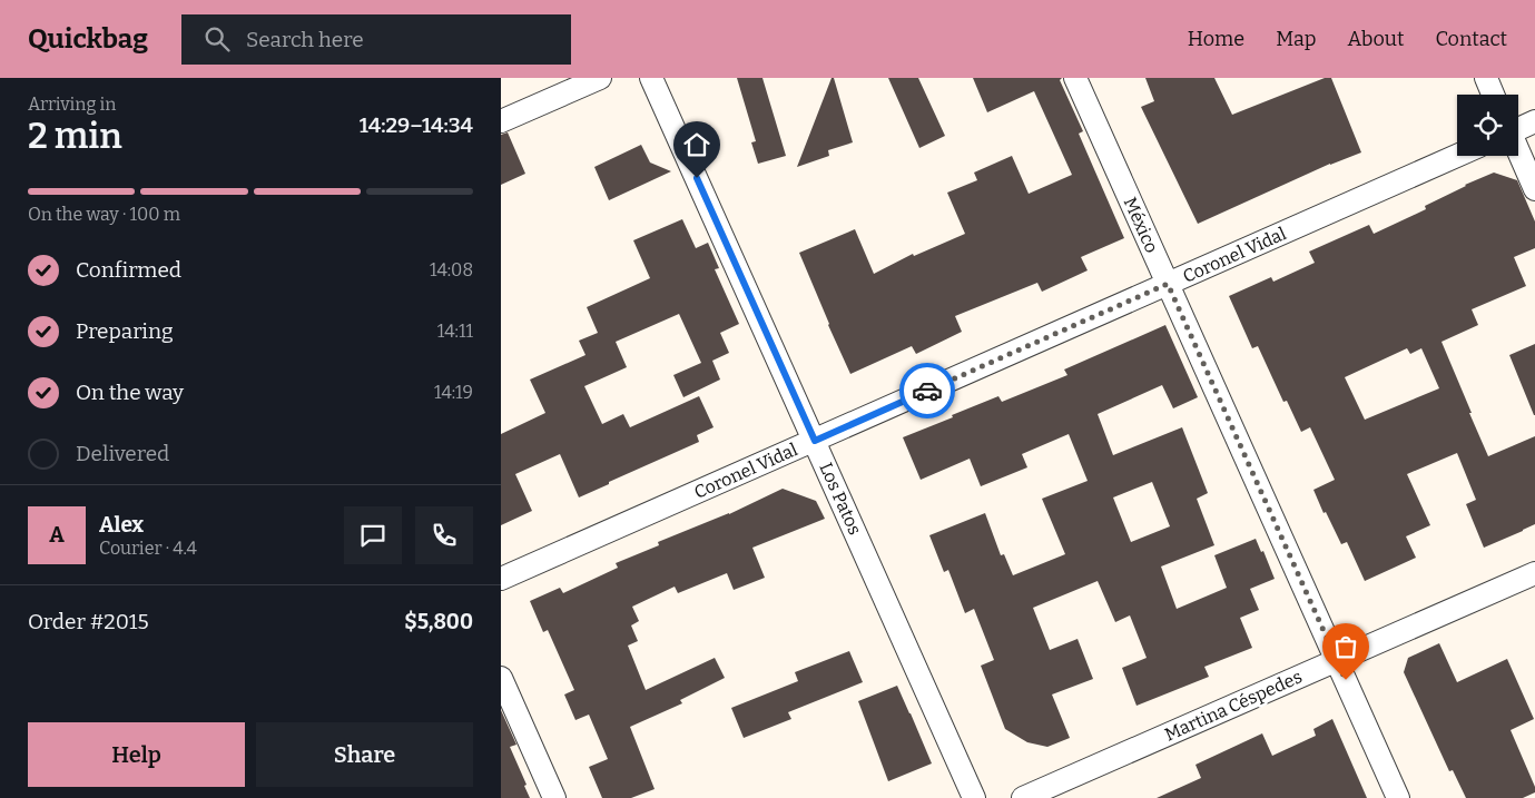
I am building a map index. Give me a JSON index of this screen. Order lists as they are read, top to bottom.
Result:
{
  "streets": {
    "street": [
      "México",
      "Coronel Vidal",
      "Los Patos",
      "Martina Céspedes"
    ]
  },
  "crossings": [
    ["México", "Coronel Vidal"],
    ["México", "Martina Céspedes"],
    ["Coronel Vidal", "Los Patos"]
  ],
  "page": {
    "header": "Quickbag",
    "search": "Search here",
    "nav": [
      "Home",
      "Map",
      "About",
      "Contact"
    ],
    "heading": ["2 min", "Arriving in", "14:29–14:34"],
    "panel": [
      "Alex",
      "Courier · 4.4",
      "Order #2015",
      "$5,800"
    ],
    "bar": "On the way · 100 m",
    "list": [
      ["Confirmed", "14:08"],
      ["Preparing", "14:11"],
      ["On the way", "14:19"],
      "Delivered"
    ],
    "round": "A",
    "buttons": ["Help", "Share"]
  }
}
